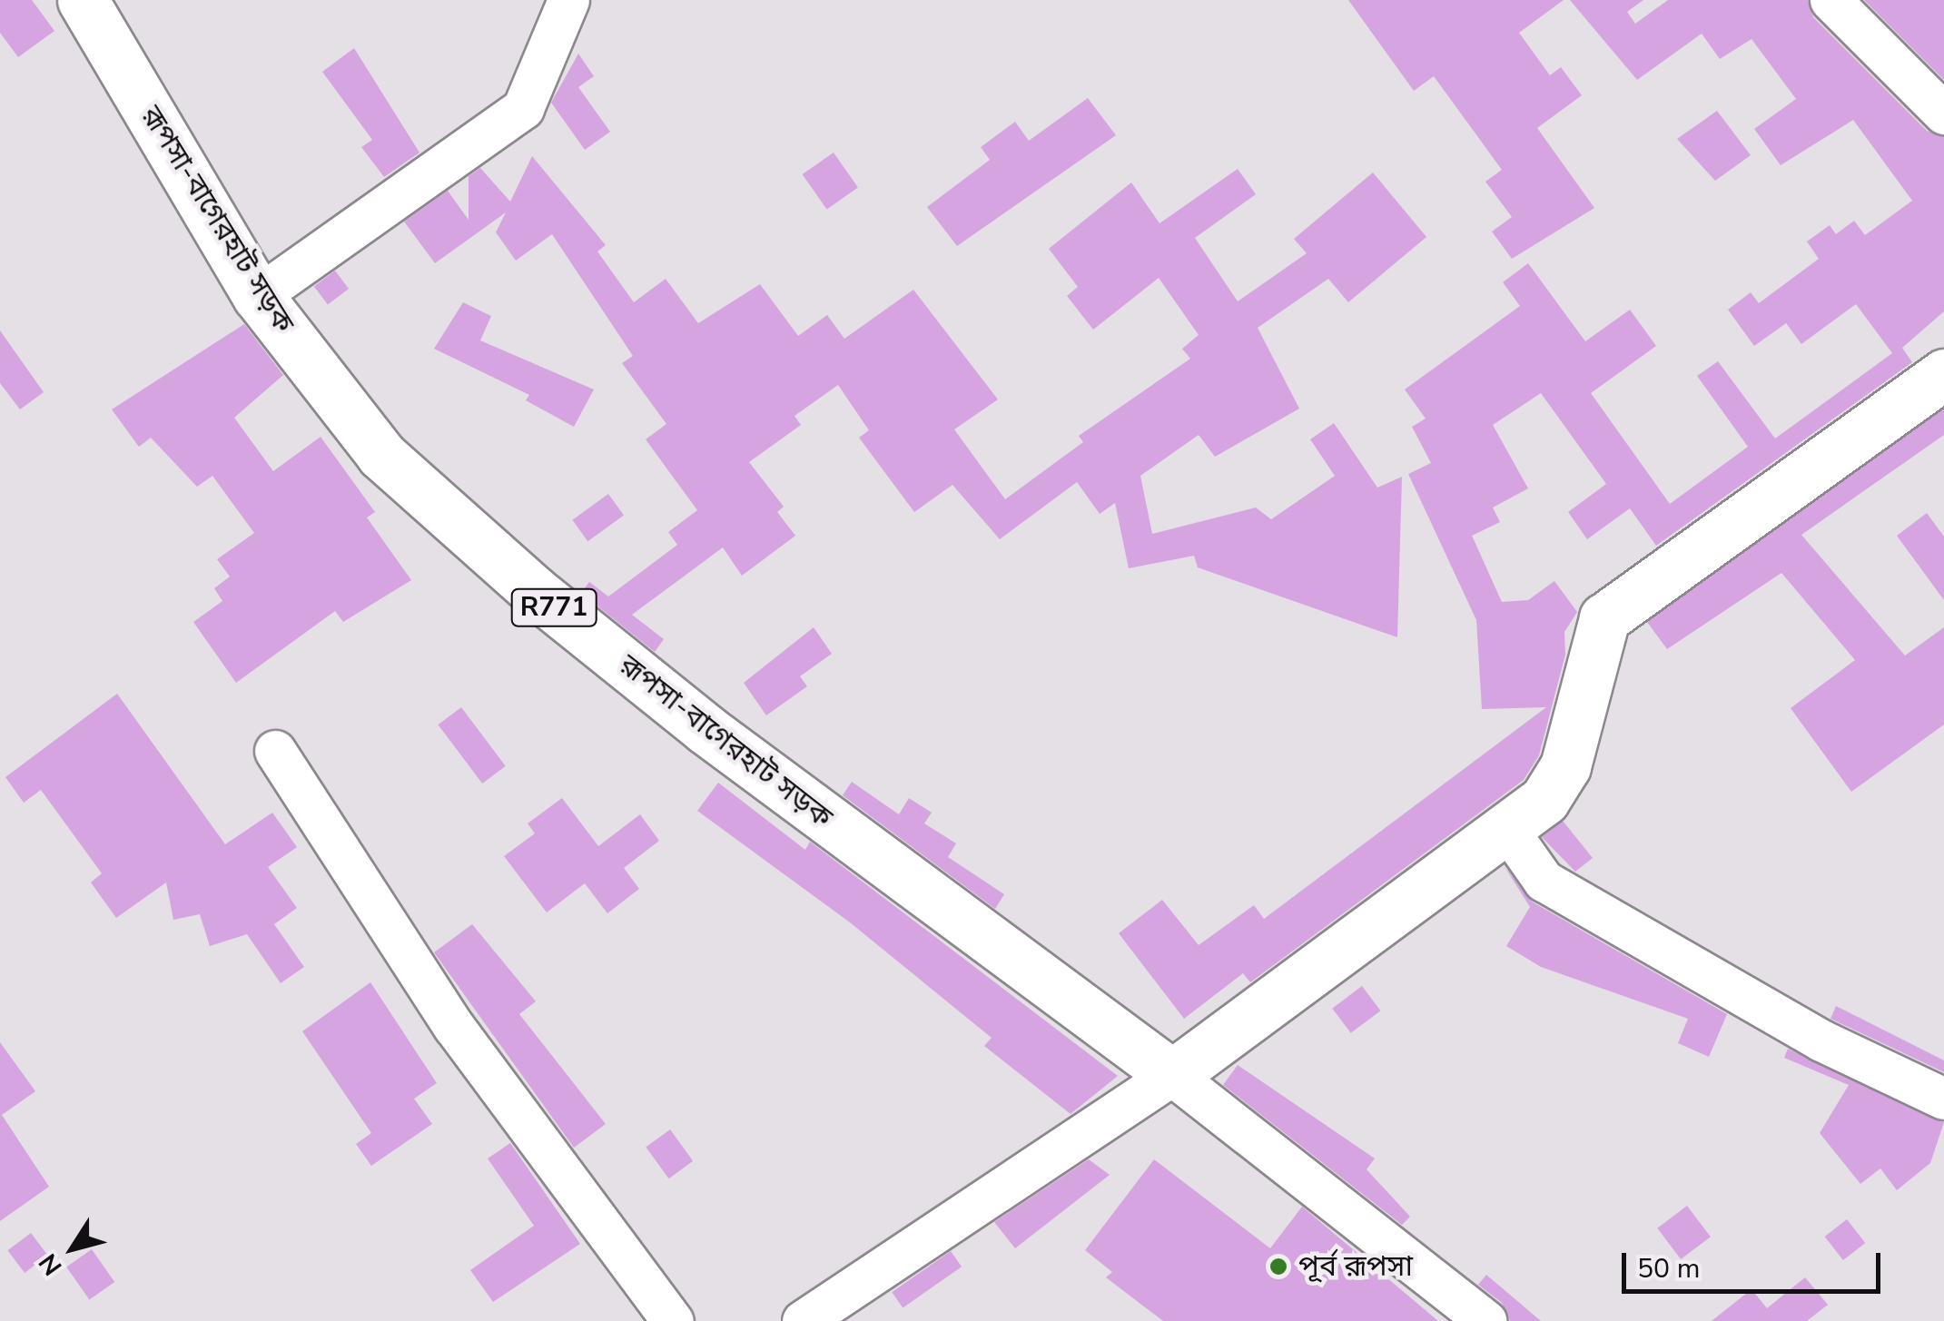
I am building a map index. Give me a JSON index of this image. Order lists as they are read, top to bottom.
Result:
{
  "streets": {
    "main road": ["রূপসা-বাগেরহাট সড়ক", "R771"]
  },
  "places": ["পূর্ব রূপসা"],
  "scale_bar": "50 m",
  "north": "bottom left"
}
